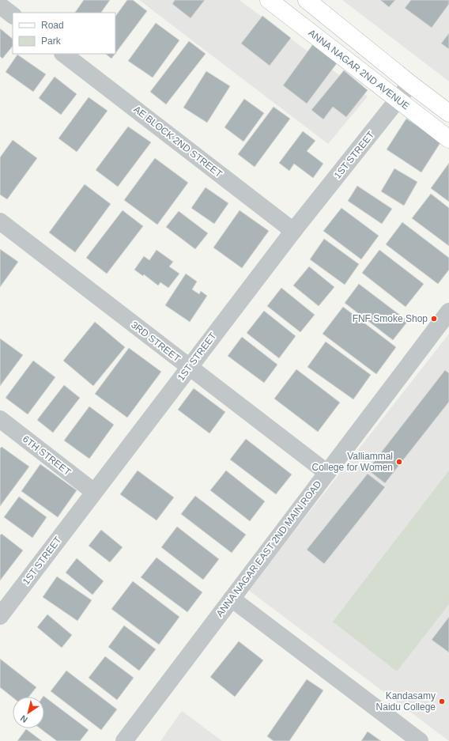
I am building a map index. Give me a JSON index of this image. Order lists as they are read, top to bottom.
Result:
{
  "streets": {
    "main road": ["ANNA NAGAR 2ND AVENUE"],
    "street": [
      "AE BLOCK 2ND STREET",
      "1ST STREET",
      "3RD STREET",
      "6TH STREET",
      "ANNA NAGAR EAST 2ND MAIN ROAD"
    ]
  },
  "crossings": [
    ["ANNA NAGAR 2ND AVENUE", "1ST STREET"],
    ["AE BLOCK 2ND STREET", "1ST STREET"],
    ["1ST STREET", "3RD STREET"],
    ["1ST STREET", "6TH STREET"],
    ["3RD STREET", "ANNA NAGAR EAST 2ND MAIN ROAD"]
  ],
  "places": ["FNF Smoke Shop", "Valliammal College for Women", "Kandasamy Naidu College"],
  "legend": ["Road", "Park"],
  "north": "bottom left"
}
